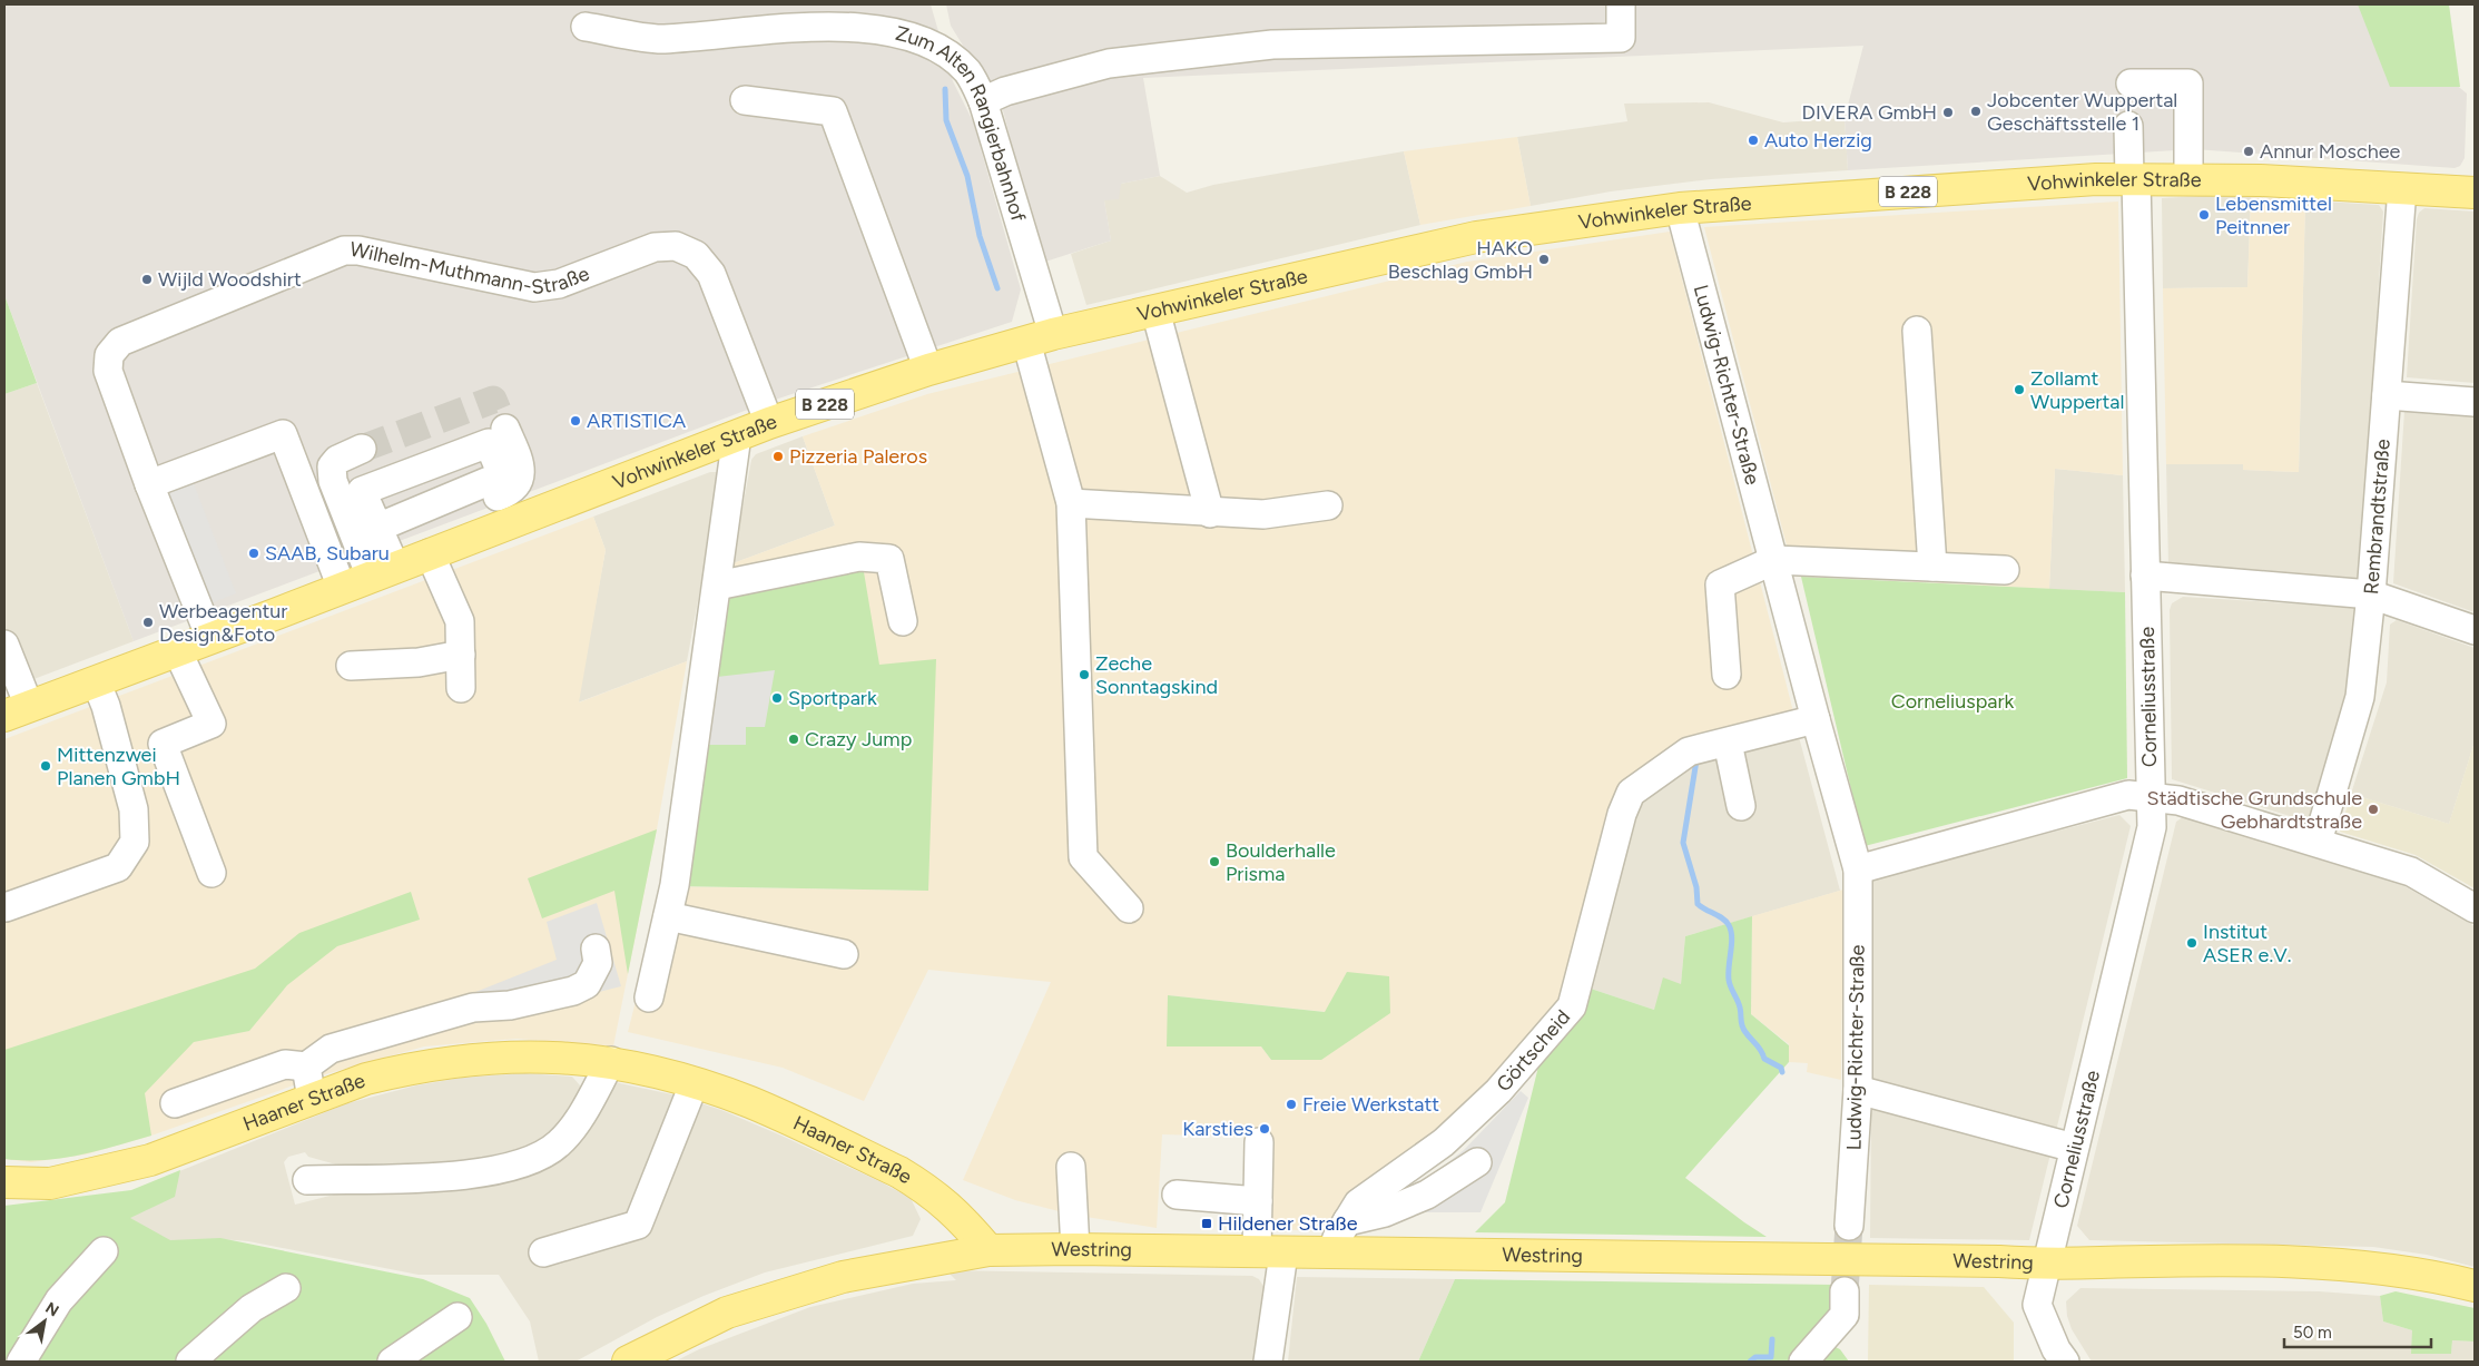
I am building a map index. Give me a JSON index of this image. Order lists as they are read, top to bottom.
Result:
{
  "streets": {
    "main road": [
      "Vohwinkeler Straße",
      "B 228",
      "Haaner Straße",
      "Westring"
    ],
    "street": [
      "Zum Alten Rangierbahnhof",
      "Wilhelm-Muthmann-Straße",
      "Ludwig-Richter-Straße",
      "Rembrandtstraße",
      "Corneliusstraße",
      "Görtscheid"
    ]
  },
  "crossings": [
    ["Zum Alten Rangierbahnhof", "Vohwinkeler Straße"],
    ["Vohwinkeler Straße", "Wilhelm-Muthmann-Straße"],
    ["Vohwinkeler Straße", "Ludwig-Richter-Straße"],
    ["Vohwinkeler Straße", "Rembrandtstraße"],
    ["Vohwinkeler Straße", "Corneliusstraße"],
    ["Ludwig-Richter-Straße", "Görtscheid"],
    ["Corneliusstraße", "Westring"],
    ["Görtscheid", "Westring"],
    ["Haaner Straße", "Westring"]
  ],
  "parks": ["Corneliuspark"],
  "places": {
    "other": [
      "Jobcenter Wuppertal Geschäftsstelle 1",
      "DIVERA GmbH",
      "Auto Herzig",
      "Annur Moschee",
      "Lebensmittel Peitnner",
      "HAKO Beschlag GmbH",
      "Wijld Woodshirt",
      "Zollamt Wuppertal",
      "ARTISTICA",
      "Pizzeria Paleros",
      "SAAB, Subaru",
      "Werbeagentur Design&Foto",
      "Zeche Sonntagskind",
      "Sportpark",
      "Crazy Jump",
      "Mittenzwei Planen GmbH",
      "Städtische Grundschule Gebhardtstraße",
      "Boulderhalle Prisma",
      "Institut ASER e.V.",
      "Freie Werkstatt",
      "Karsties"
    ],
    "transit": ["Hildener Straße"]
  },
  "scale_bar": "50 m",
  "north": "top right"
}
